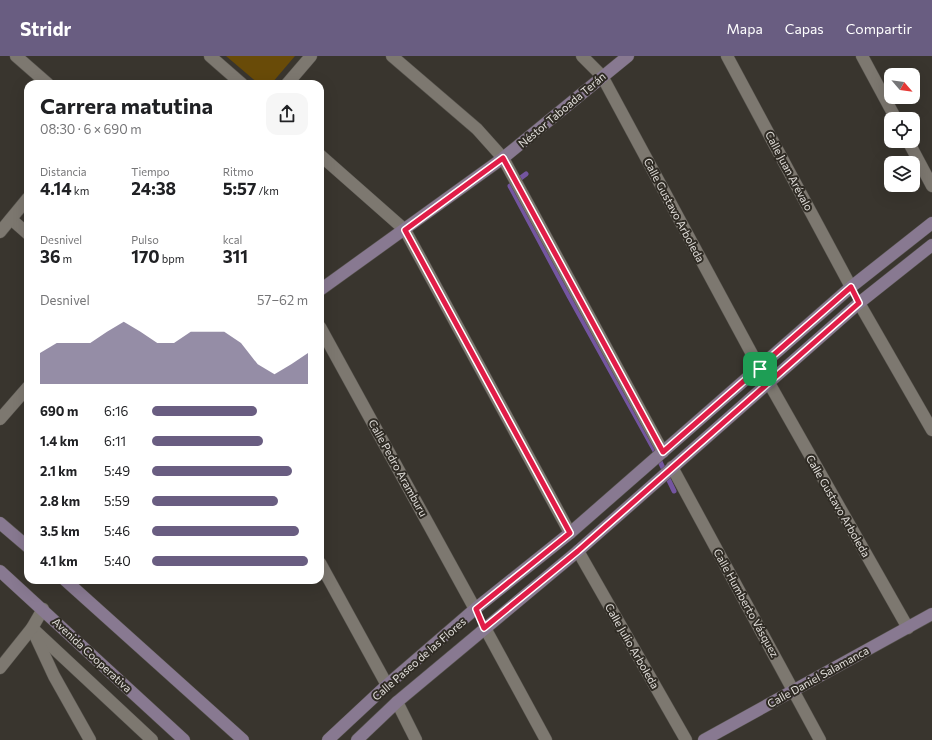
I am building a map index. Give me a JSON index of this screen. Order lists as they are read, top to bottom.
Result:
{
  "streets": {
    "street": [
      "Néstor Taboada Terán",
      "Calle Juan Arévalo",
      "Calle Gustavo Arboleda",
      "Calle Pedro Aramburu",
      "Calle Humberto Vásquez",
      "Calle Julio Arboleda",
      "Avenida Cooperativa",
      "Calle Paseo de las Flores",
      "Calle Daniel Salamanca"
    ]
  },
  "crossings": [
    ["Néstor Taboada Terán", "Calle Gustavo Arboleda"],
    ["Calle Juan Arévalo", "Calle Paseo de las Flores"],
    ["Calle Gustavo Arboleda", "Calle Paseo de las Flores"],
    ["Calle Gustavo Arboleda", "Calle Daniel Salamanca"],
    ["Calle Pedro Aramburu", "Calle Paseo de las Flores"],
    ["Calle Humberto Vásquez", "Calle Paseo de las Flores"],
    ["Calle Humberto Vásquez", "Calle Daniel Salamanca"],
    ["Calle Julio Arboleda", "Calle Paseo de las Flores"]
  ],
  "north": "bottom right",
  "page": {
    "header": "Stridr",
    "nav": ["Mapa", "Capas", "Compartir"],
    "heading": ["Carrera matutina", "08:30 · 6 × 690 m"],
    "stats": [
      ["Distancia", "4.14 km"],
      ["Tiempo", "24:38"],
      ["Ritmo", "5:57 /km"],
      ["Desnivel", "36 m"],
      ["Pulso", "170 bpm"],
      ["kcal", "311"]
    ],
    "chart": ["Desnivel", "57–62 m"],
    "list": [
      {
        "name": "690 m",
        "note": "6:16"
      },
      {
        "name": "1.4 km",
        "note": "6:11"
      },
      {
        "name": "2.1 km",
        "note": "5:49"
      },
      {
        "name": "2.8 km",
        "note": "5:59"
      },
      {
        "name": "3.5 km",
        "note": "5:46"
      },
      {
        "name": "4.1 km",
        "note": "5:40"
      }
    ]
  }
}
